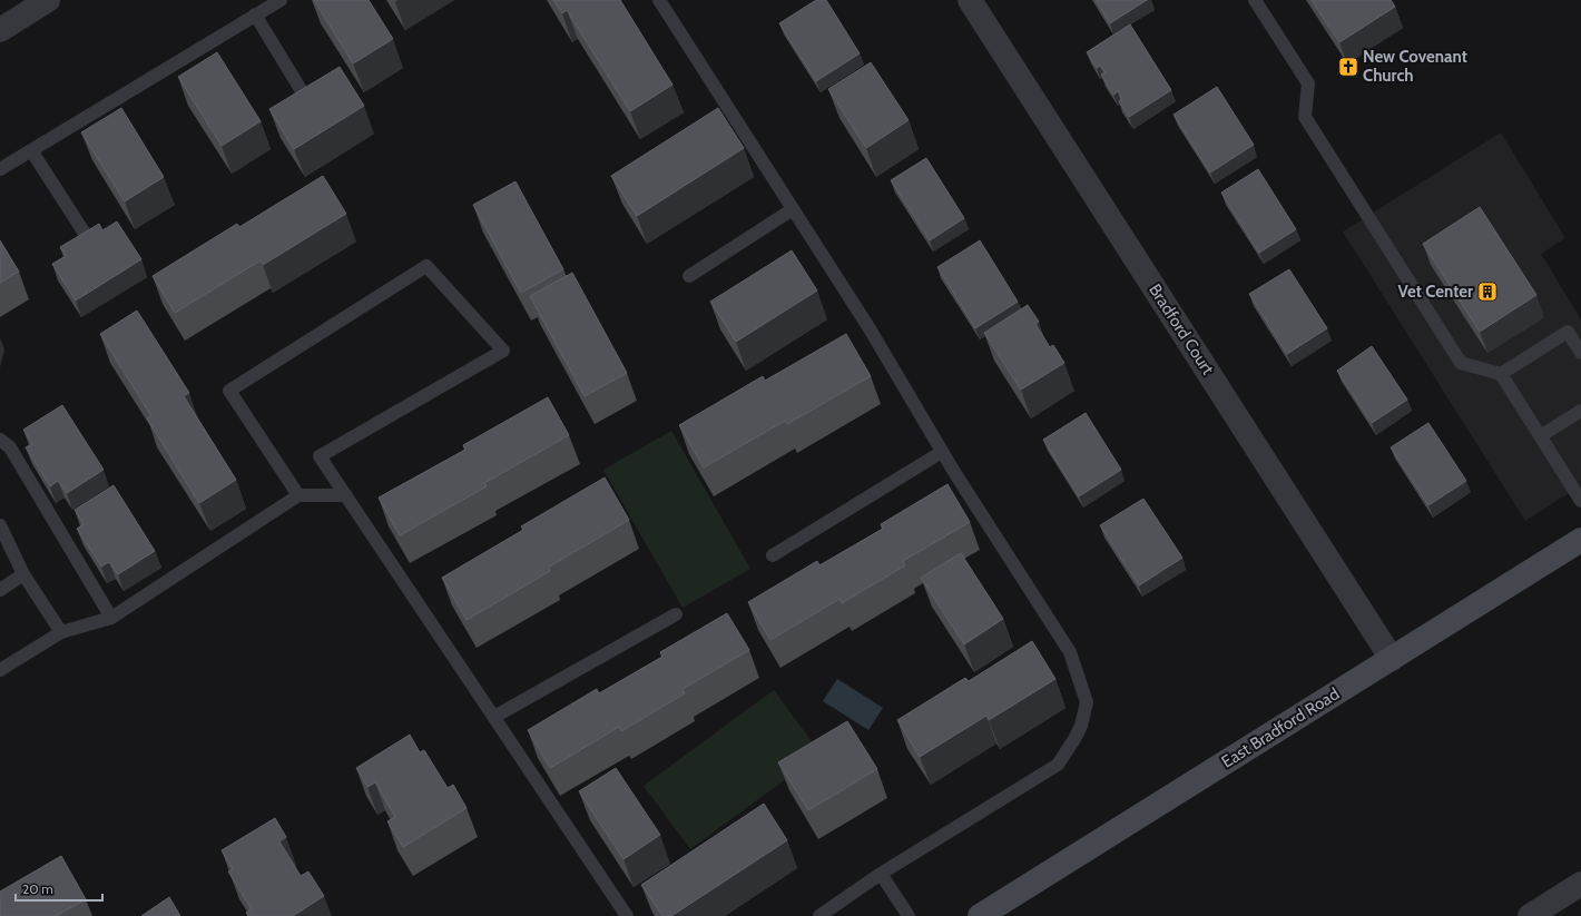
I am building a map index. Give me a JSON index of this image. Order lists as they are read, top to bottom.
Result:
{
  "streets": {
    "street": ["Bradford Court", "East Bradford Road"]
  },
  "crossings": [
    ["Bradford Court", "East Bradford Road"]
  ],
  "places": {
    "church": ["New Covenant Church"],
    "building": ["Vet Center"]
  },
  "scale_bar": "20 m"
}
